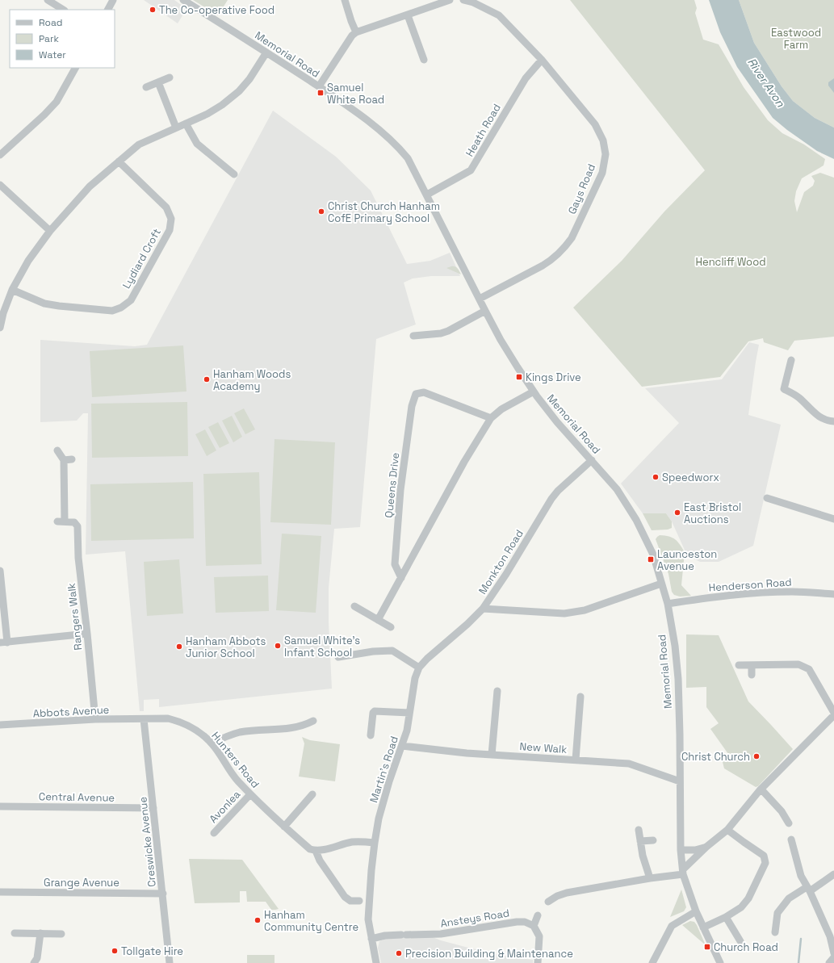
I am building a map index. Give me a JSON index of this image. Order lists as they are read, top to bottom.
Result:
{
  "streets": {
    "street": [
      "Memorial Road",
      "Heath Road",
      "Gays Road",
      "Lydiard Croft",
      "Queens Drive",
      "Monkton Road",
      "Henderson Road",
      "Rangers Walk",
      "Abbots Avenue",
      "New Walk",
      "Hunters Road",
      "Martin's Road",
      "Central Avenue",
      "Avonlea",
      "Creswicke Avenue",
      "Grange Avenue",
      "Ansteys Road"
    ]
  },
  "crossings": [
    ["Memorial Road", "Heath Road"],
    ["Memorial Road", "Gays Road"],
    ["Memorial Road", "Monkton Road"],
    ["Memorial Road", "Henderson Road"],
    ["Memorial Road", "New Walk"],
    ["Heath Road", "Gays Road"],
    ["Monkton Road", "Martin's Road"],
    ["Rangers Walk", "Abbots Avenue"],
    ["Abbots Avenue", "Hunters Road"],
    ["Abbots Avenue", "Creswicke Avenue"],
    ["New Walk", "Martin's Road"],
    ["Hunters Road", "Avonlea"],
    ["Hunters Road", "Creswicke Avenue"],
    ["Martin's Road", "Ansteys Road"],
    ["Central Avenue", "Creswicke Avenue"],
    ["Creswicke Avenue", "Grange Avenue"]
  ],
  "water": ["River Avon"],
  "parks": ["Eastwood Farm", "Hencliff Wood"],
  "places": {
    "other": [
      "The Co-operative Food",
      "Christ Church Hanham CofE Primary School",
      "Hanham Woods Academy",
      "Speedworx",
      "East Bristol Auctions",
      "Samuel White's Infant School",
      "Hanham Abbots Junior School",
      "Christ Church",
      "Hanham Community Centre",
      "Tollgate Hire",
      "Precision Building & Maintenance"
    ],
    "transit": [
      "Samuel White Road",
      "Kings Drive",
      "Launceston Avenue",
      "Church Road"
    ]
  },
  "legend": ["Road", "Park", "Water"]
}
